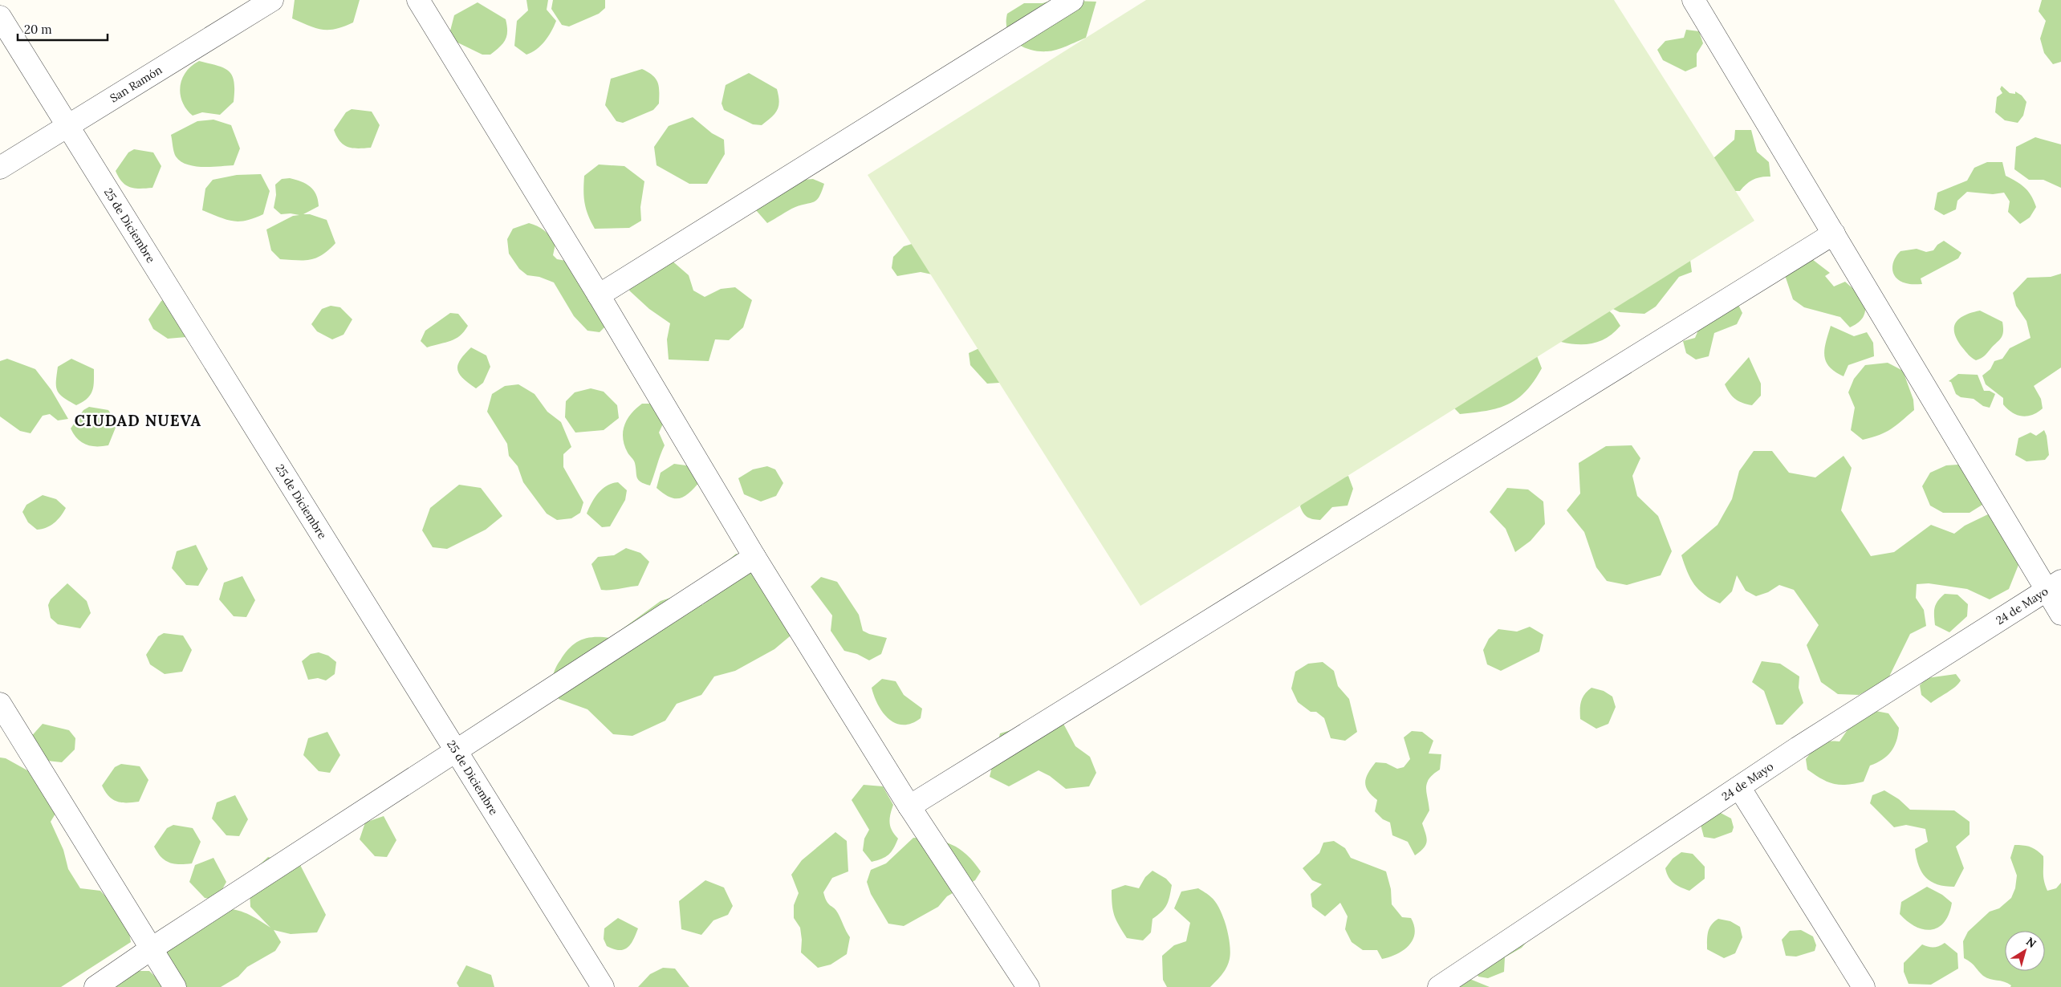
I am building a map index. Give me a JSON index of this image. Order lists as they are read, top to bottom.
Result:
{
  "streets": {
    "street": ["San Ramón", "25 de Diciembre", "24 de Mayo"]
  },
  "crossings": [
    ["San Ramón", "25 de Diciembre"]
  ],
  "districts": ["CIUDAD NUEVA"],
  "scale_bar": "20 m",
  "north": "top right"
}
